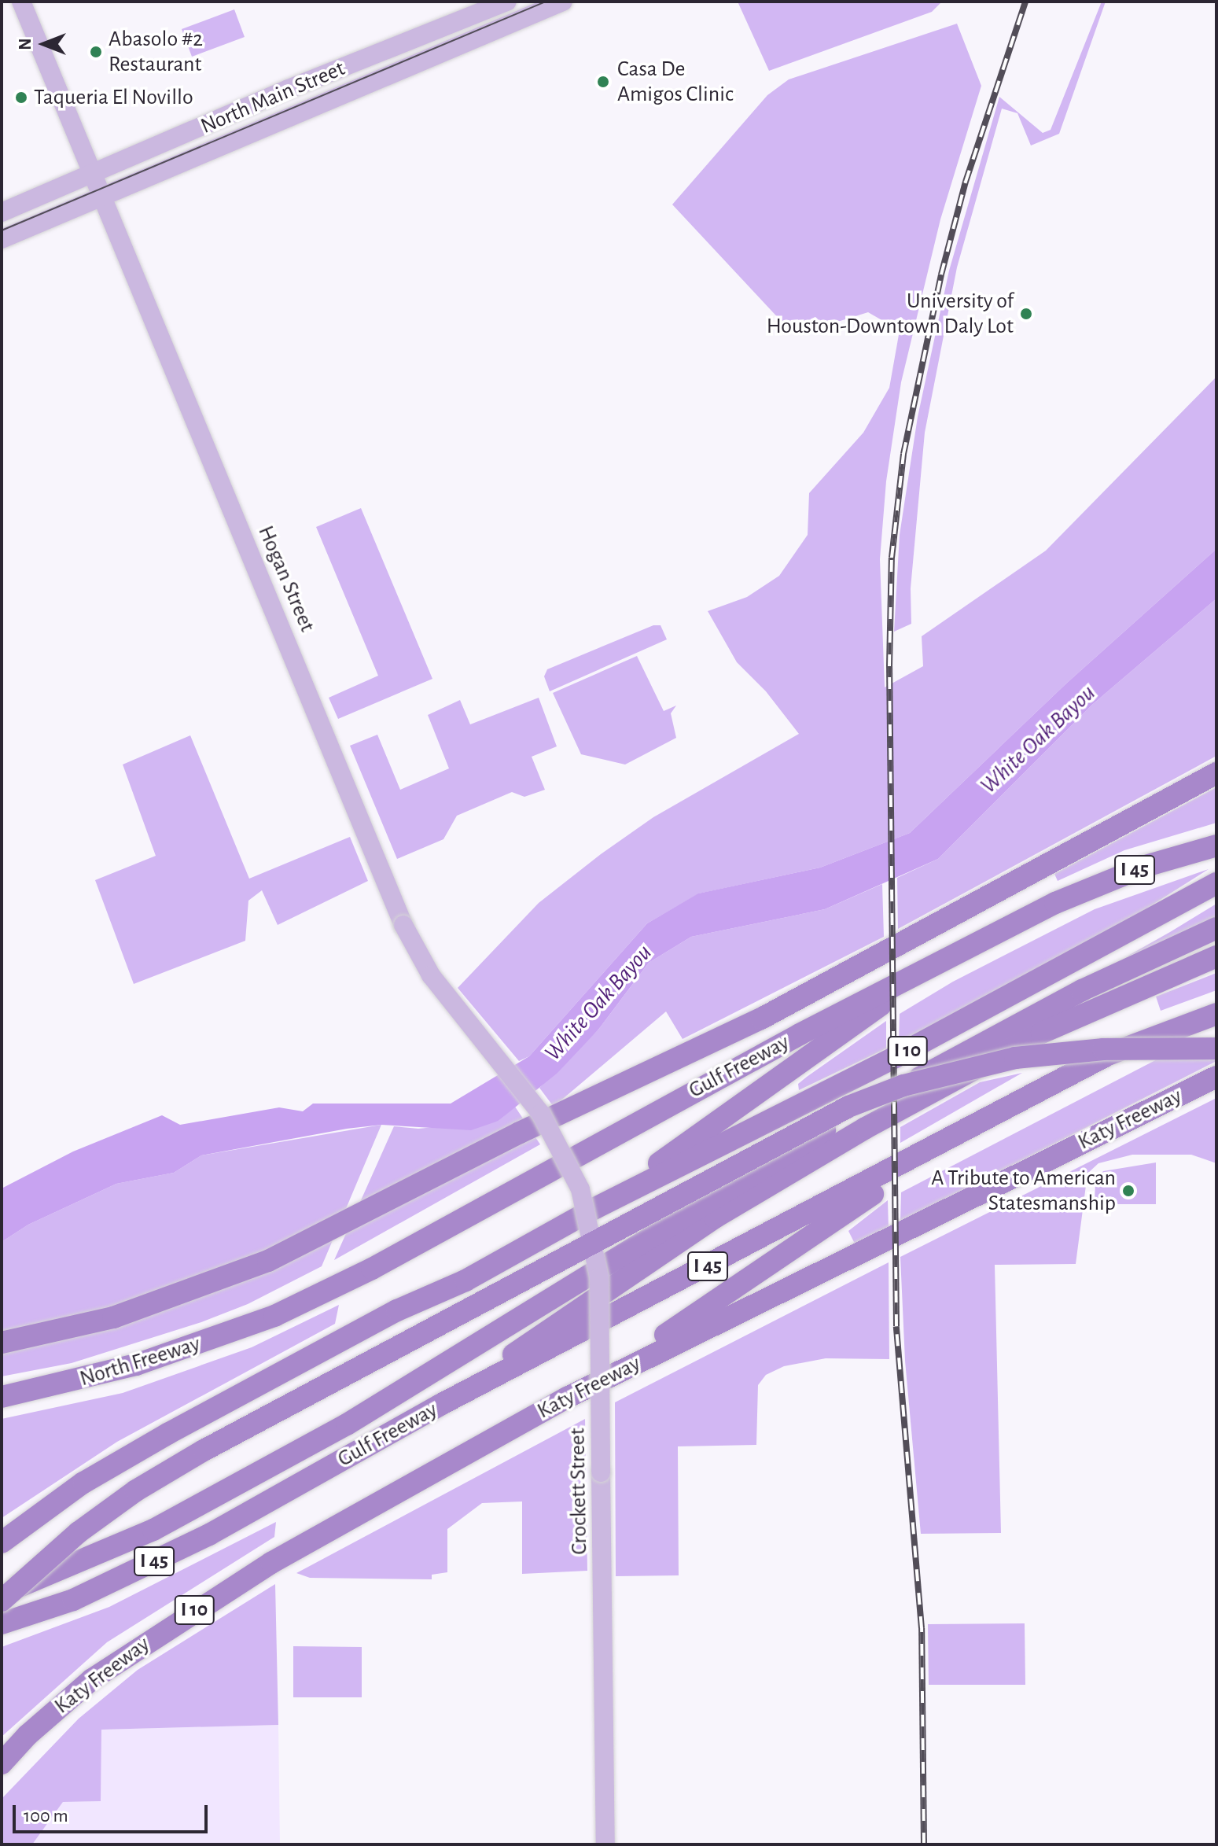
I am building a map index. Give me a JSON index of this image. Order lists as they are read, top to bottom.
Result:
{
  "streets": {
    "highway": [
      "I 45",
      "I 10",
      "Gulf Freeway",
      "Katy Freeway",
      "North Freeway"
    ],
    "main road": ["North Main Street", "Hogan Street", "Crockett Street"]
  },
  "crossings": [
    ["North Main Street", "Hogan Street"],
    ["Hogan Street", "Crockett Street"],
    ["Gulf Freeway", "North Freeway"]
  ],
  "water": ["White Oak Bayou"],
  "places": [
    "Abasolo #2 Restaurant",
    "Casa De Amigos Clinic",
    "Taqueria El Novillo",
    "University of Houston-Downtown Daly Lot",
    "A Tribute to American Statesmanship"
  ],
  "scale_bar": "100 m",
  "north": "left"
}
